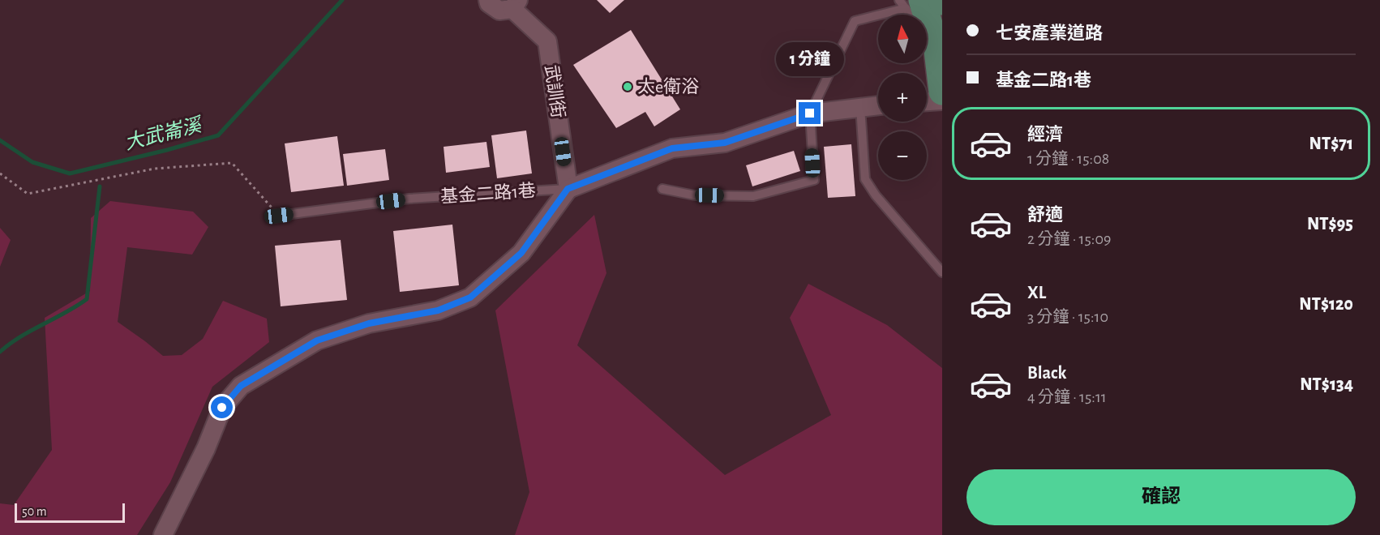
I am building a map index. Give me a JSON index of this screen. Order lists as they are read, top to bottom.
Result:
{
  "streets": {
    "street": ["武訓街", "基金二路1巷"]
  },
  "crossings": [
    ["武訓街", "基金二路1巷"]
  ],
  "water": ["大武崙溪"],
  "places": ["太e衛浴"],
  "scale_bar": "50 m",
  "north": "top",
  "page": {
    "banner": ["七安產業道路", "基金二路1巷"],
    "map_buttons": ["+", "−"],
    "bubble": "1 分鐘",
    "list": [
      {
        "name": "經濟",
        "note": "1 分鐘 · 15:08",
        "value": "NT$71"
      },
      {
        "name": "舒適",
        "note": "2 分鐘 · 15:09",
        "value": "NT$95"
      },
      {
        "name": "XL",
        "note": "3 分鐘 · 15:10",
        "value": "NT$120"
      },
      {
        "name": "Black",
        "note": "4 分鐘 · 15:11",
        "value": "NT$134"
      }
    ],
    "buttons": "確認",
    "scale": "50 m"
  }
}
